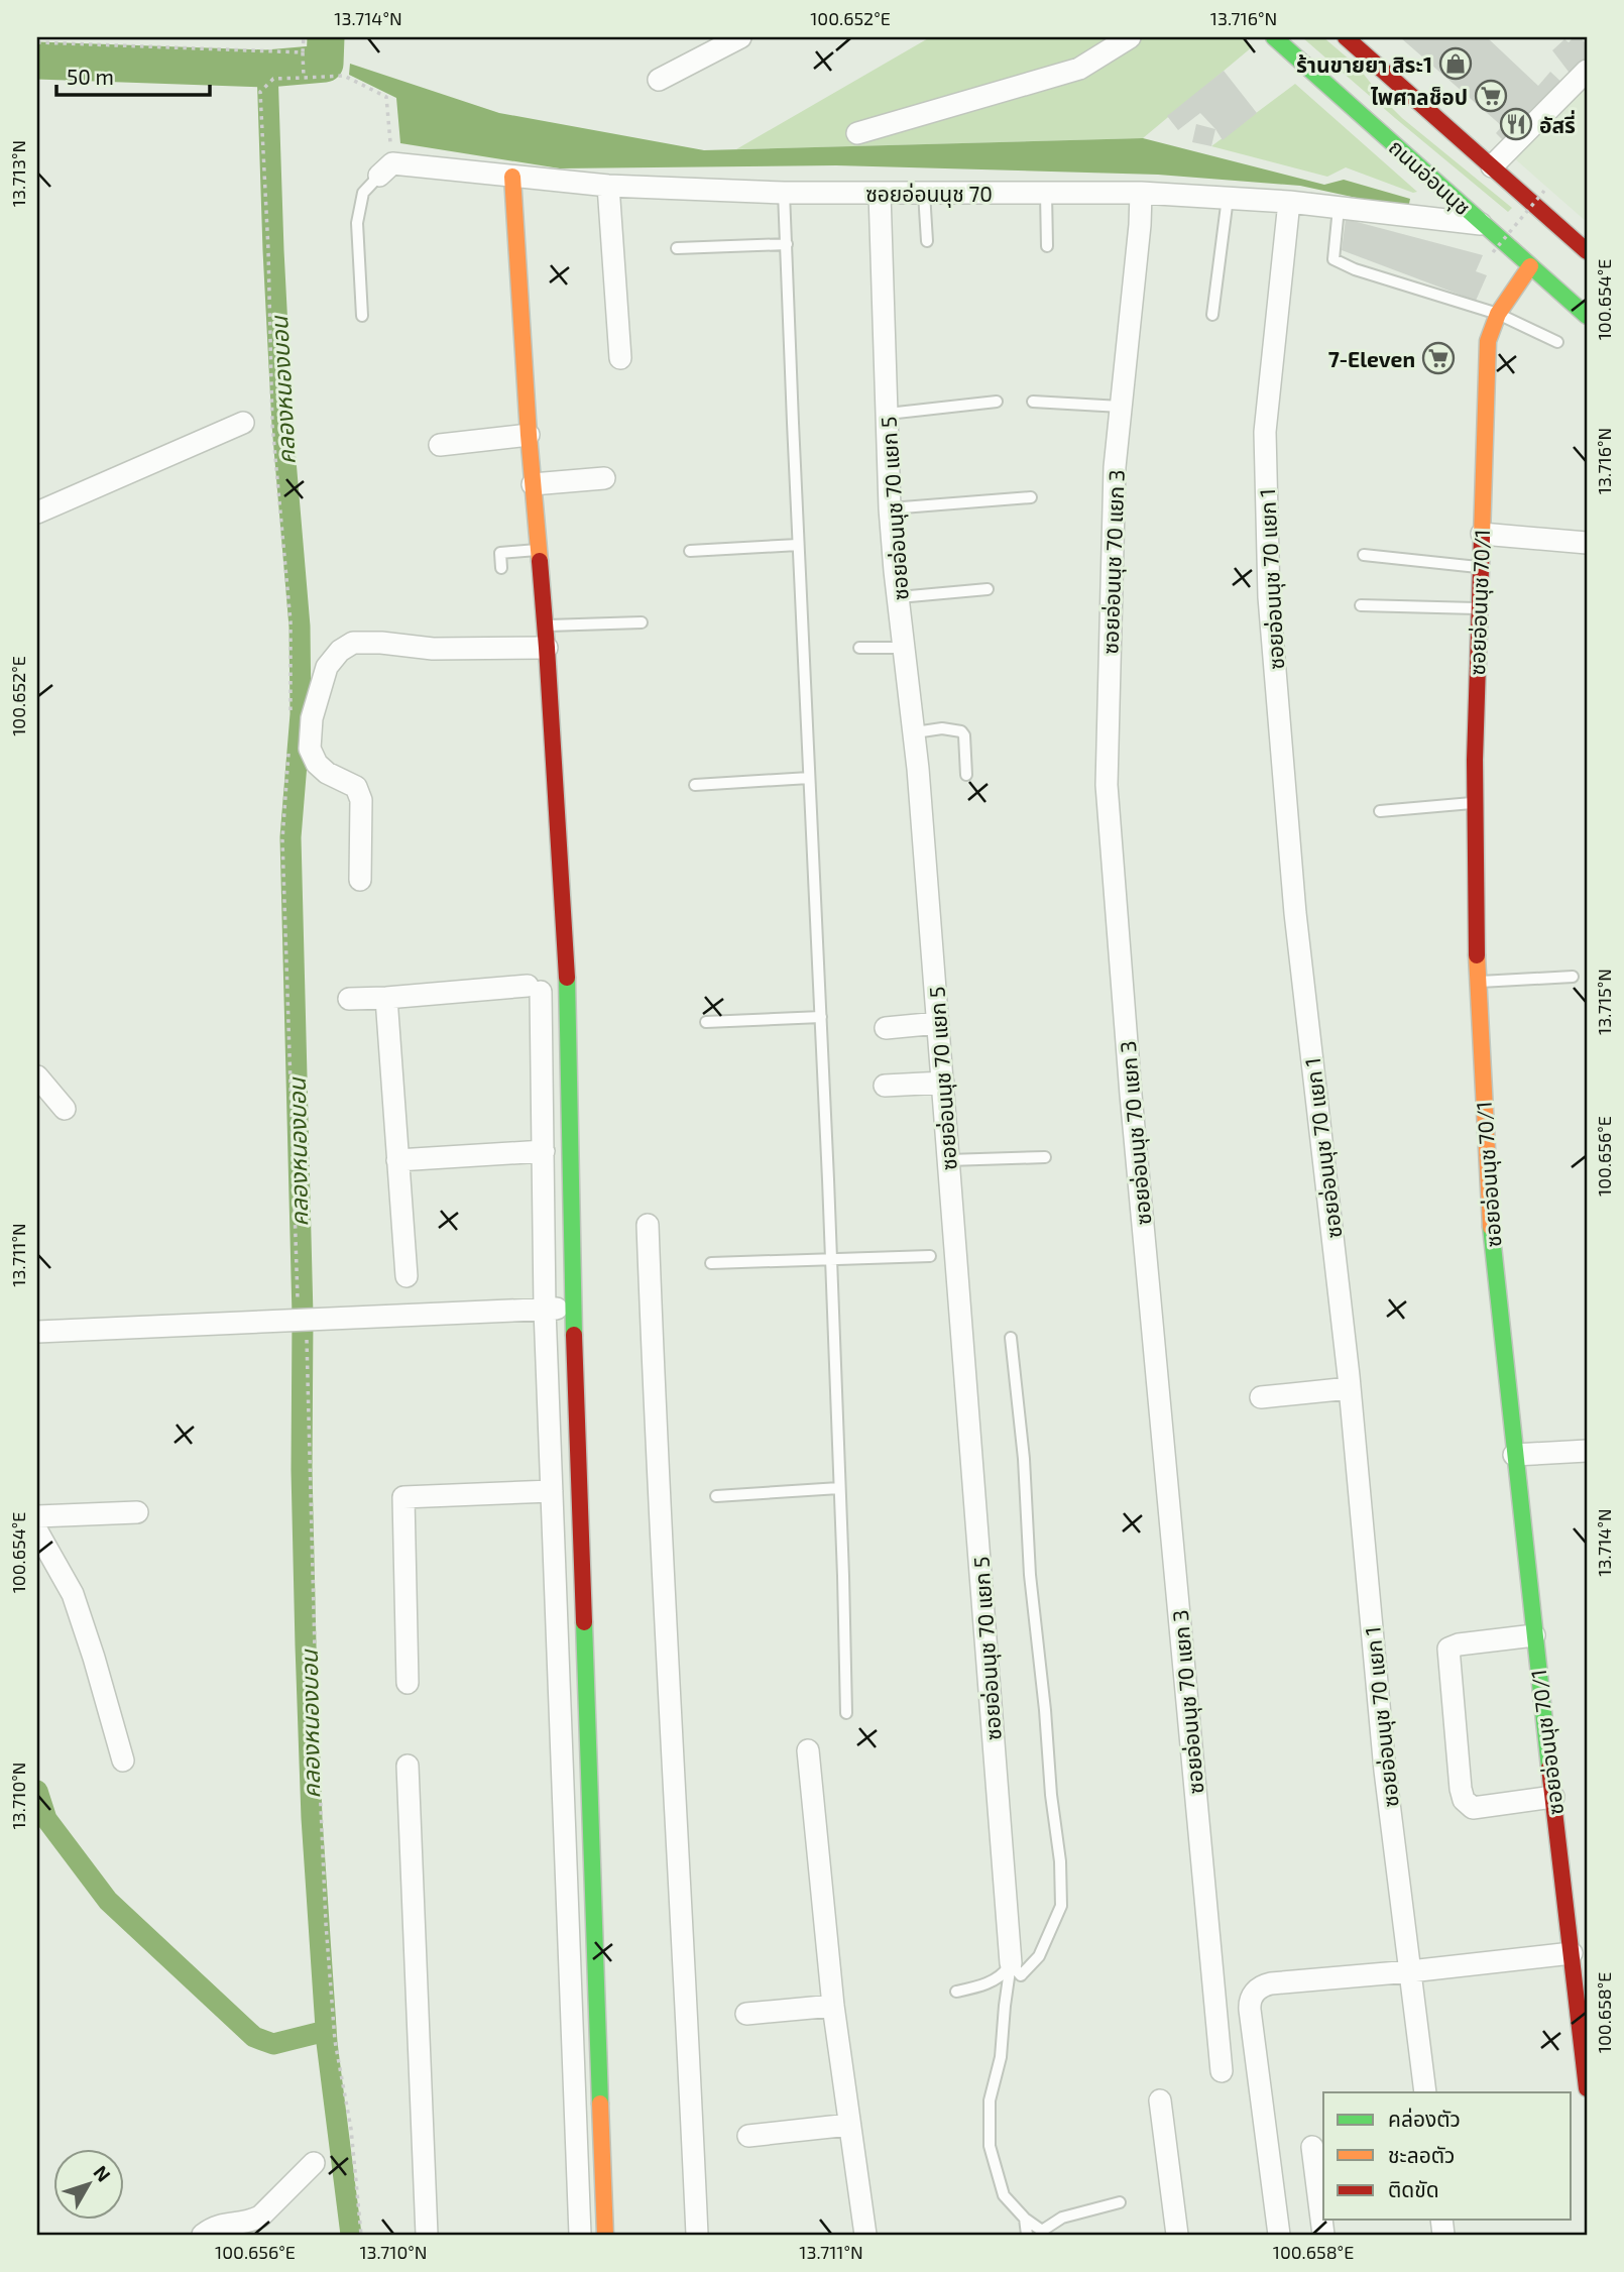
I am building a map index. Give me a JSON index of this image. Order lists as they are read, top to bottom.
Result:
{
  "streets": {
    "street": [
      "ถนนอ่อนนุช",
      "ซอยอ่อนนุช 70",
      "ซอยอ่อนนุช 70 แยก 5",
      "ซอยอ่อนนุช 70 แยก 3",
      "ซอยอ่อนนุช 70 แยก 1",
      "ซอยอ่อนนุช 70/1"
    ]
  },
  "crossings": [
    ["ถนนอ่อนนุช", "ซอยอ่อนนุช 70"],
    ["ถนนอ่อนนุช", "ซอยอ่อนนุช 70/1"],
    ["ซอยอ่อนนุช 70", "ซอยอ่อนนุช 70 แยก 5"],
    ["ซอยอ่อนนุช 70", "ซอยอ่อนนุช 70 แยก 3"],
    ["ซอยอ่อนนุช 70", "ซอยอ่อนนุช 70 แยก 1"]
  ],
  "water": ["คลองหนองบอน"],
  "places": {
    "shop": ["ร้านขายยา สิระ1"],
    "supermarket": ["ไพศาลช็อป", "7-Eleven"],
    "restaurant": ["อัสรี่"]
  },
  "legend": ["คล่องตัว", "ชะลอตัว", "ติดขัด"],
  "scale_bar": "50 m",
  "north": "top right",
  "coordinates": [
    "13.714°N",
    "100.652°E",
    "13.716°N",
    "13.713°N",
    "100.654°E",
    "13.715°N",
    "100.656°E",
    "13.711°N",
    "13.710°N",
    "100.658°E"
  ]
}
